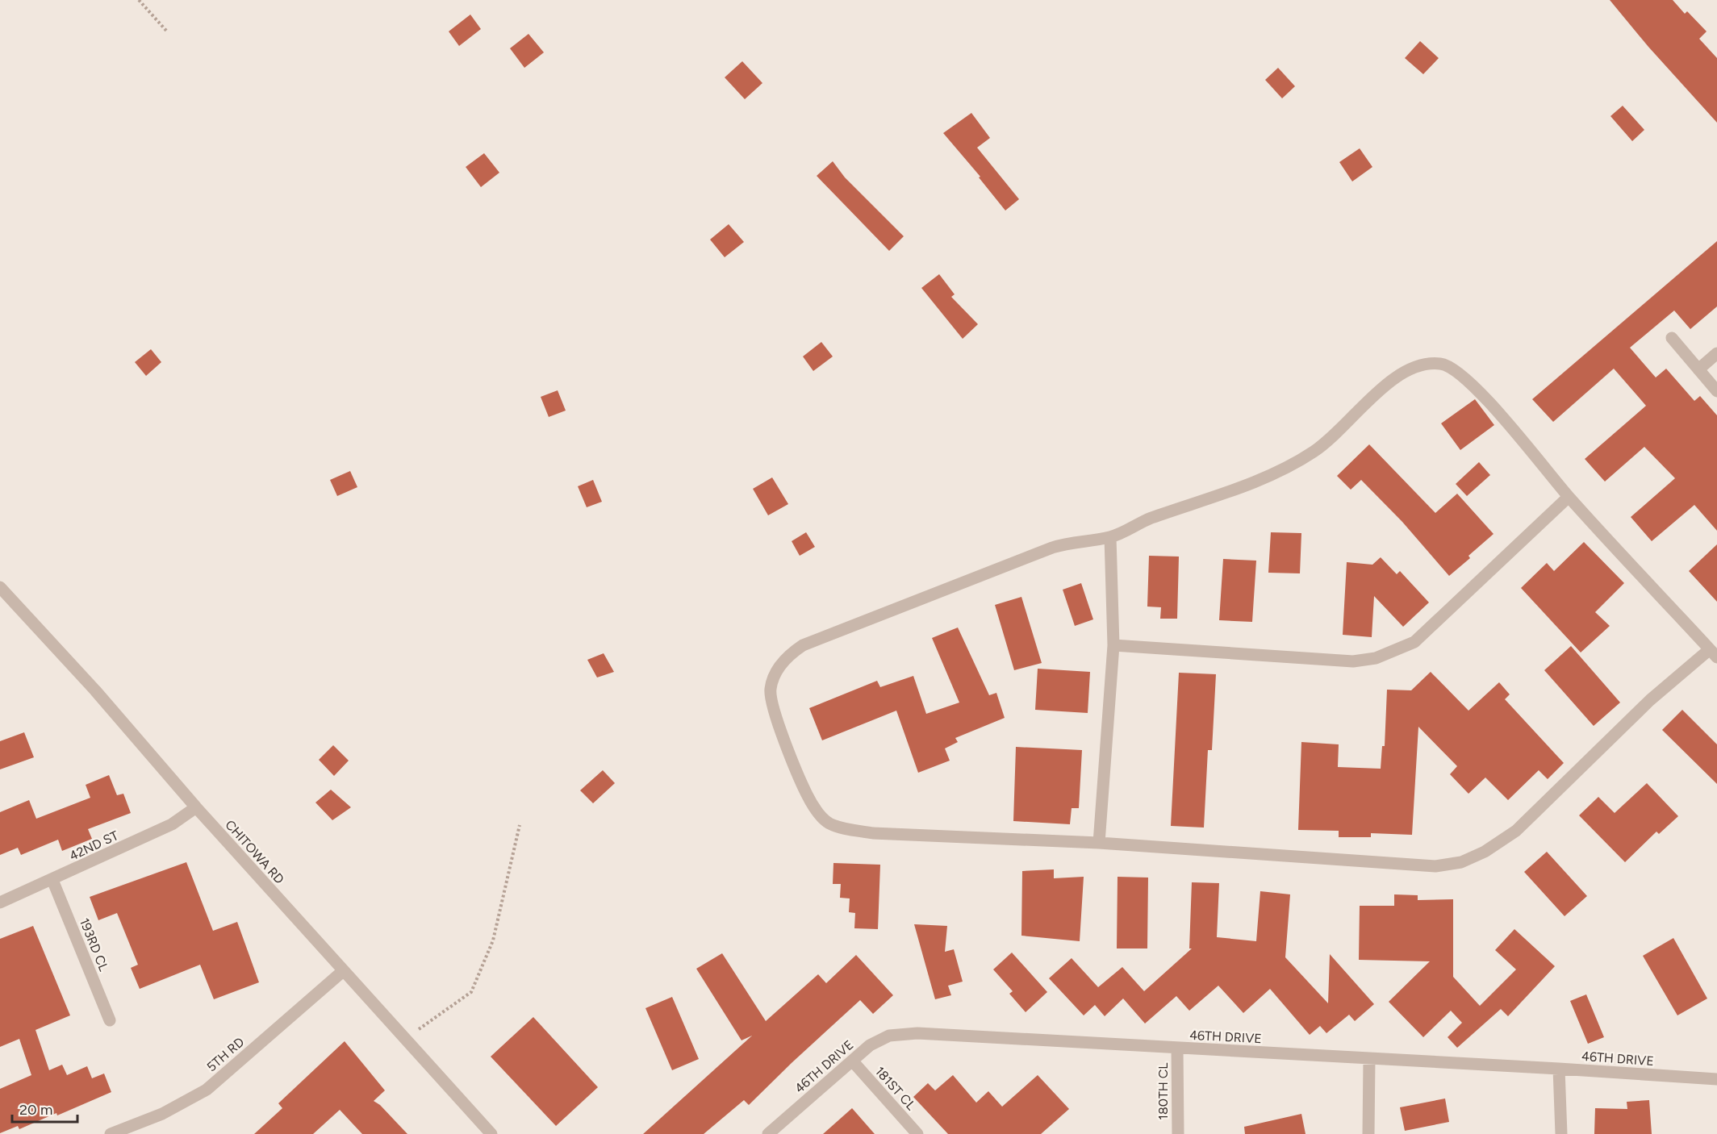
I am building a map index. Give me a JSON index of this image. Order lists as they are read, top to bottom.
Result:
{
  "streets": {
    "street": [
      "42ND ST",
      "CHITOWA RD",
      "193RD CL",
      "46TH DRIVE",
      "5TH RD",
      "181ST CL",
      "180TH CL"
    ]
  },
  "crossings": [
    ["42ND ST", "CHITOWA RD"],
    ["42ND ST", "193RD CL"],
    ["CHITOWA RD", "5TH RD"],
    ["46TH DRIVE", "181ST CL"],
    ["46TH DRIVE", "180TH CL"]
  ],
  "scale_bar": "20 m"
}
